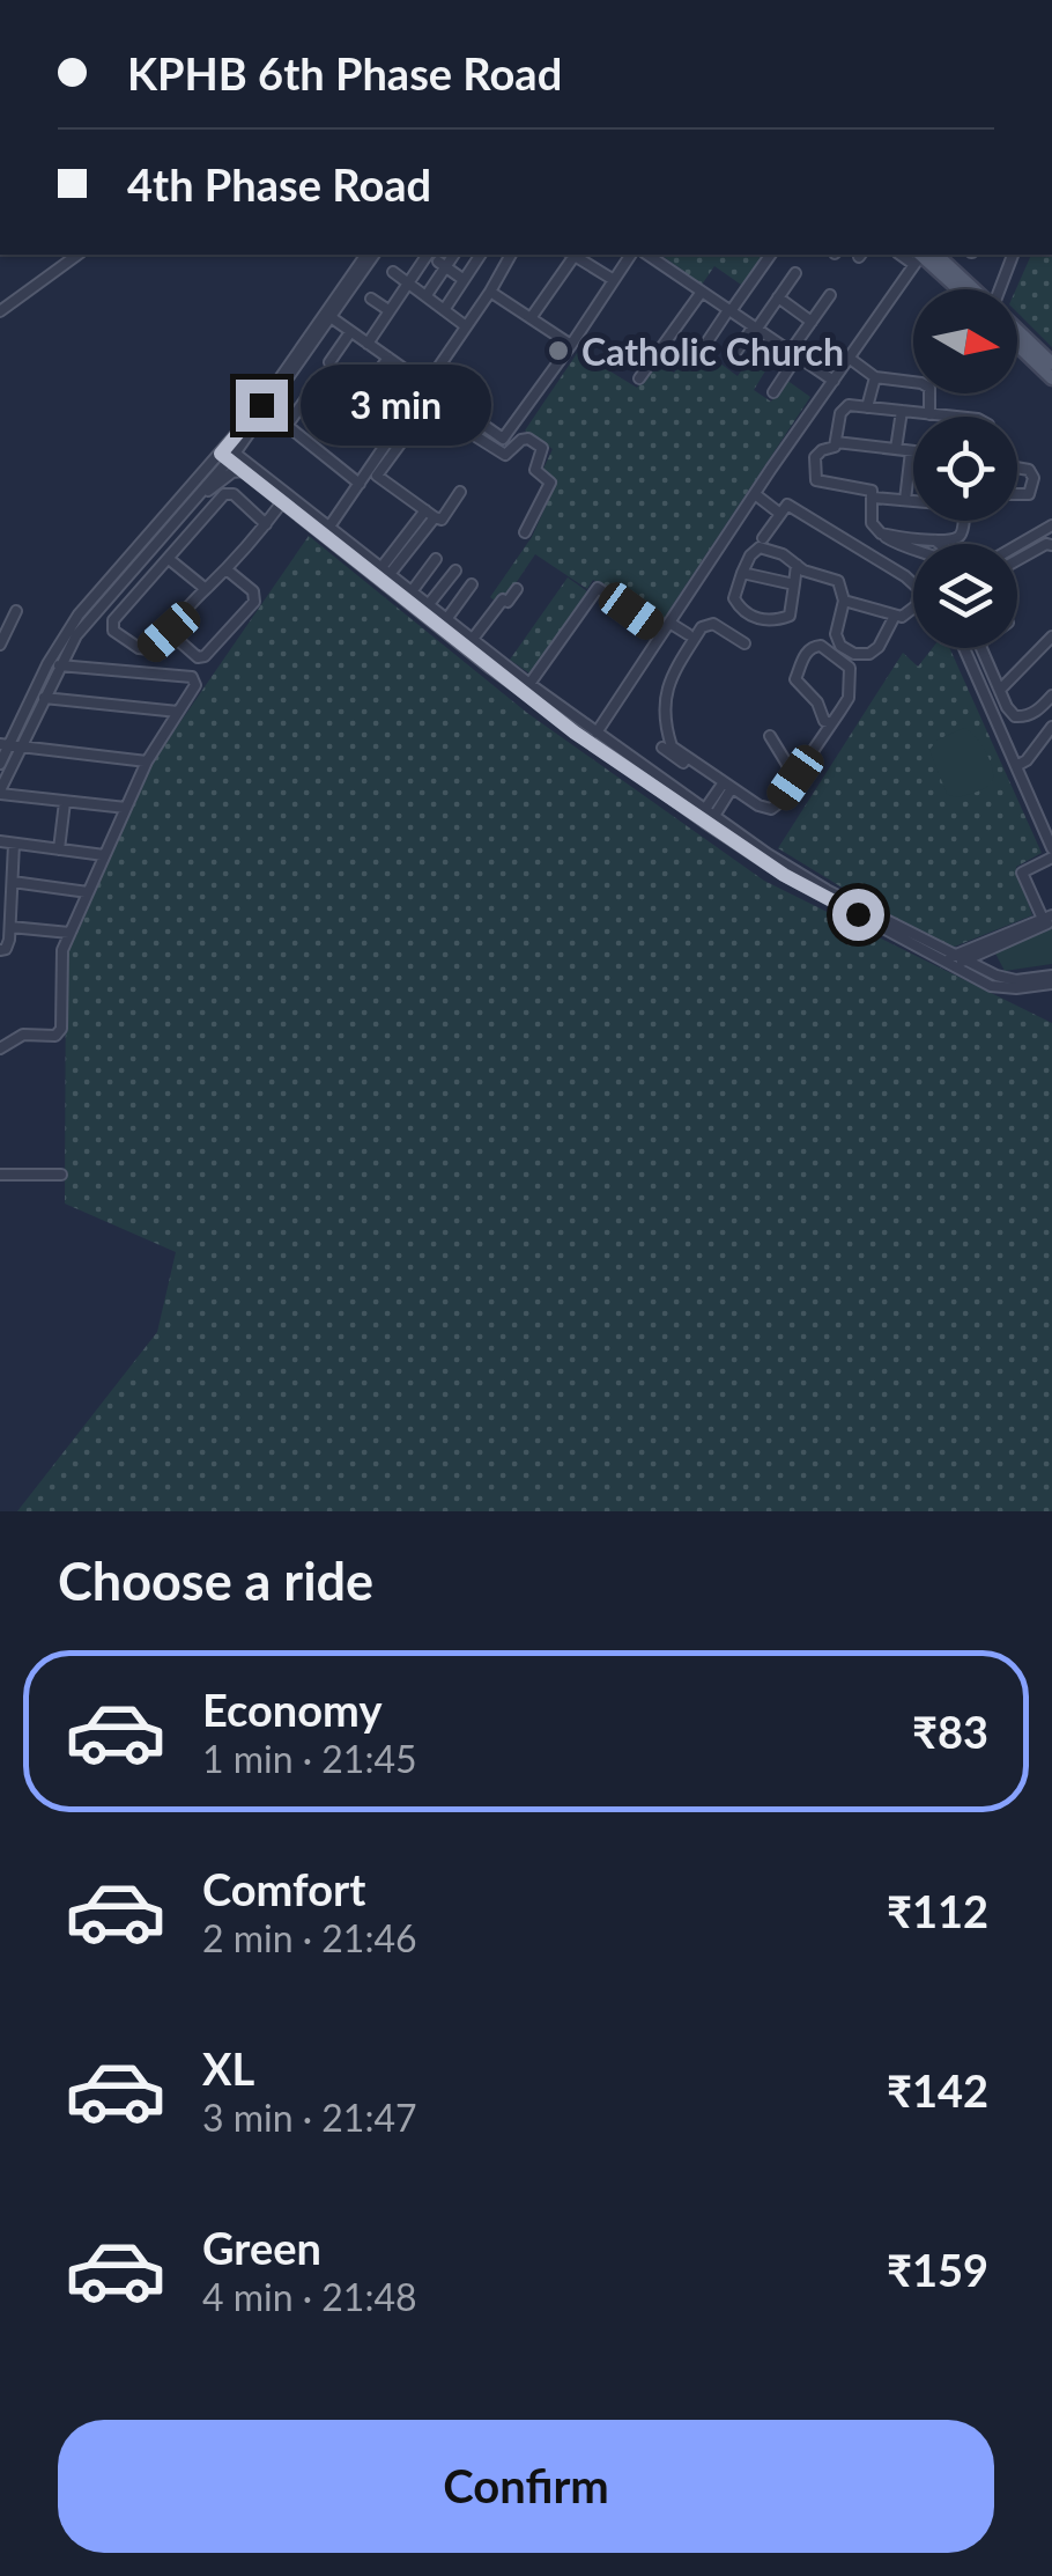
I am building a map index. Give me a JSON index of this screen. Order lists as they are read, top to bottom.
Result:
{
  "places": ["Catholic Church"],
  "north": "right",
  "page": {
    "banner": ["KPHB 6th Phase Road", "4th Phase Road"],
    "bubble": "3 min",
    "heading": "Choose a ride",
    "list": [
      {
        "name": "Economy",
        "note": "1 min · 21:45",
        "value": "₹83"
      },
      {
        "name": "Comfort",
        "note": "2 min · 21:46",
        "value": "₹112"
      },
      {
        "name": "XL",
        "note": "3 min · 21:47",
        "value": "₹142"
      },
      {
        "name": "Green",
        "note": "4 min · 21:48",
        "value": "₹159"
      }
    ],
    "buttons": "Confirm"
  }
}
